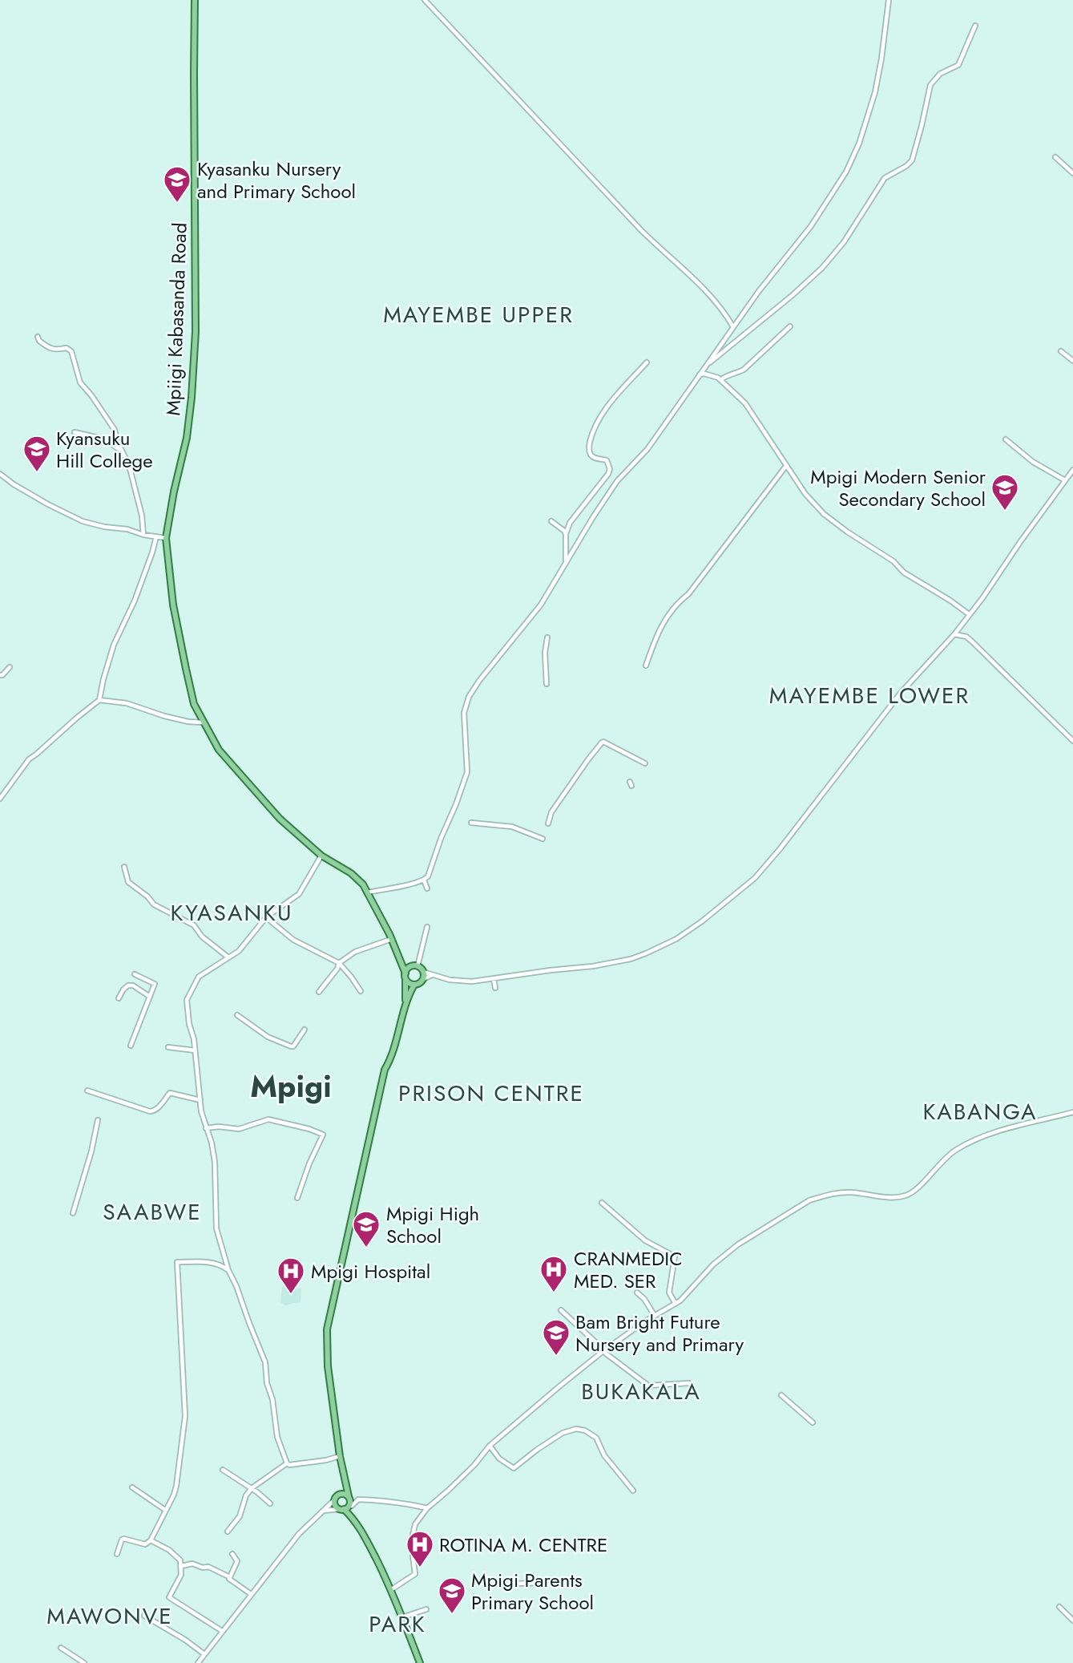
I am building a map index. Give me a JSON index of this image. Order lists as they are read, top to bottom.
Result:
{
  "streets": {
    "main road": ["Mpiigi Kabasanda Road"]
  },
  "districts": [
    "MAYEMBE UPPER",
    "MAYEMBE LOWER",
    "KYASANKU",
    "Mpigi",
    "PRISON CENTRE",
    "KABANGA",
    "SAABWE",
    "BUKAKALA",
    "MAWONVE",
    "PARK"
  ],
  "places": {
    "school or university": [
      "Kyasanku Nursery and Primary School",
      "Kyansuku Hill College",
      "Mpigi Modern Senior Secondary School",
      "Mpigi High School",
      "Bam Bright Future Nursery and Primary",
      "Mpigi Parents Primary School"
    ],
    "hospital": ["CRANMEDIC MED. SER", "Mpigi Hospital", "ROTINA M. CENTRE"]
  }
}
